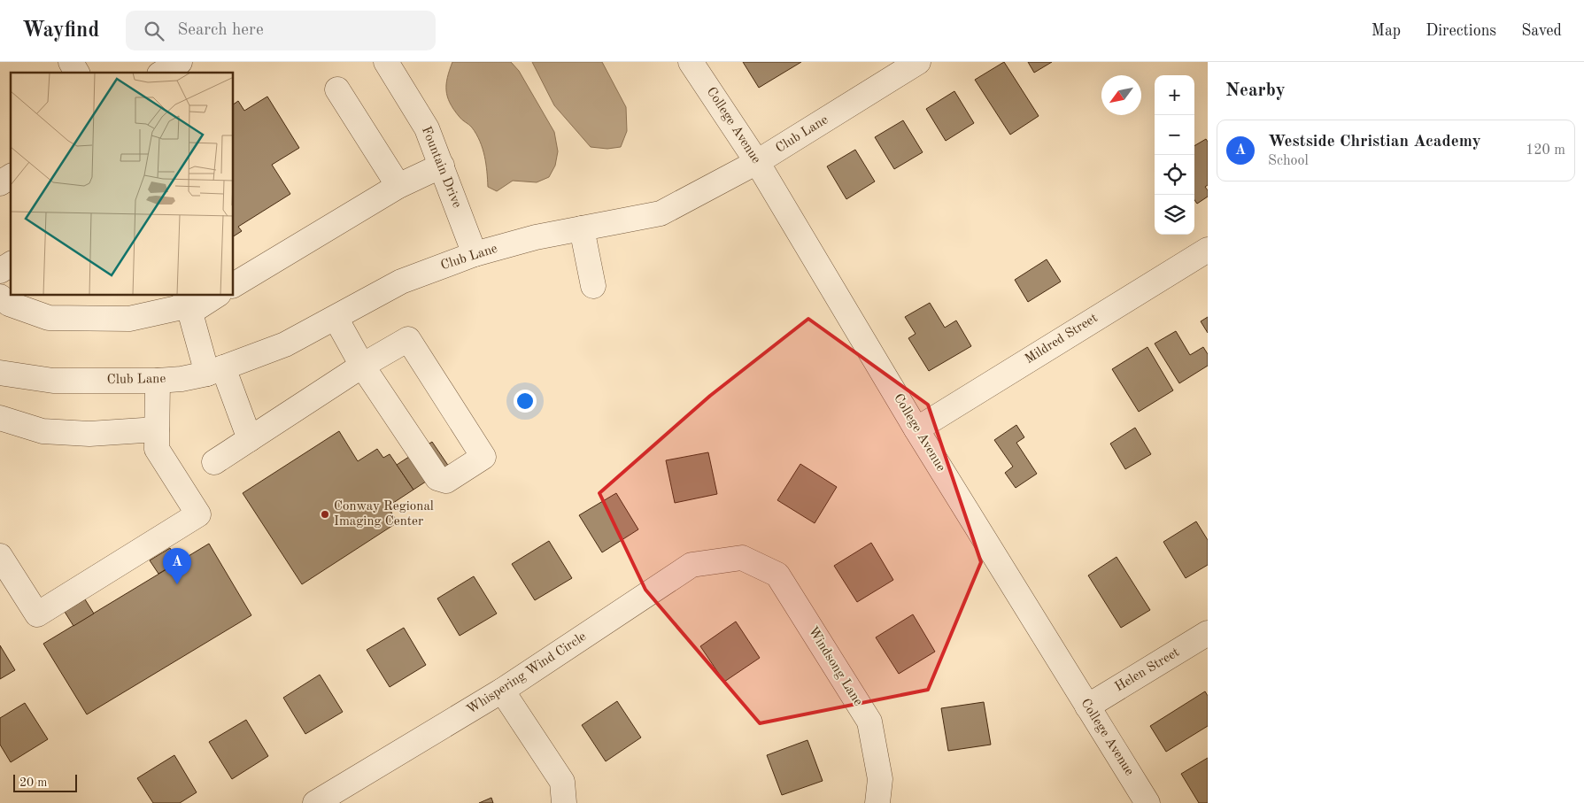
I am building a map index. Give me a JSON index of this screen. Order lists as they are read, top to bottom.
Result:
{
  "streets": {
    "street": [
      "College Avenue",
      "Club Lane",
      "Fountain Drive",
      "Mildred Street",
      "Windsong Lane",
      "Helen Street",
      "Whispering Wind Circle"
    ]
  },
  "crossings": [
    ["College Avenue", "Club Lane"],
    ["College Avenue", "Mildred Street"],
    ["College Avenue", "Helen Street"],
    ["Club Lane", "Fountain Drive"],
    ["Windsong Lane", "Whispering Wind Circle"]
  ],
  "places": ["Conway Regional Imaging Center"],
  "scale_bar": "20 m",
  "north": "bottom left",
  "page": {
    "header": "Wayfind",
    "search": "Search here",
    "nav": ["Map", "Directions", "Saved"],
    "heading": "Nearby",
    "map_buttons": ["+", "−"],
    "list": [
      {
        "mark": "A",
        "name": "Westside Christian Academy",
        "note": "School",
        "value": "120 m"
      }
    ],
    "pins": "A",
    "scale": "20 m"
  }
}
